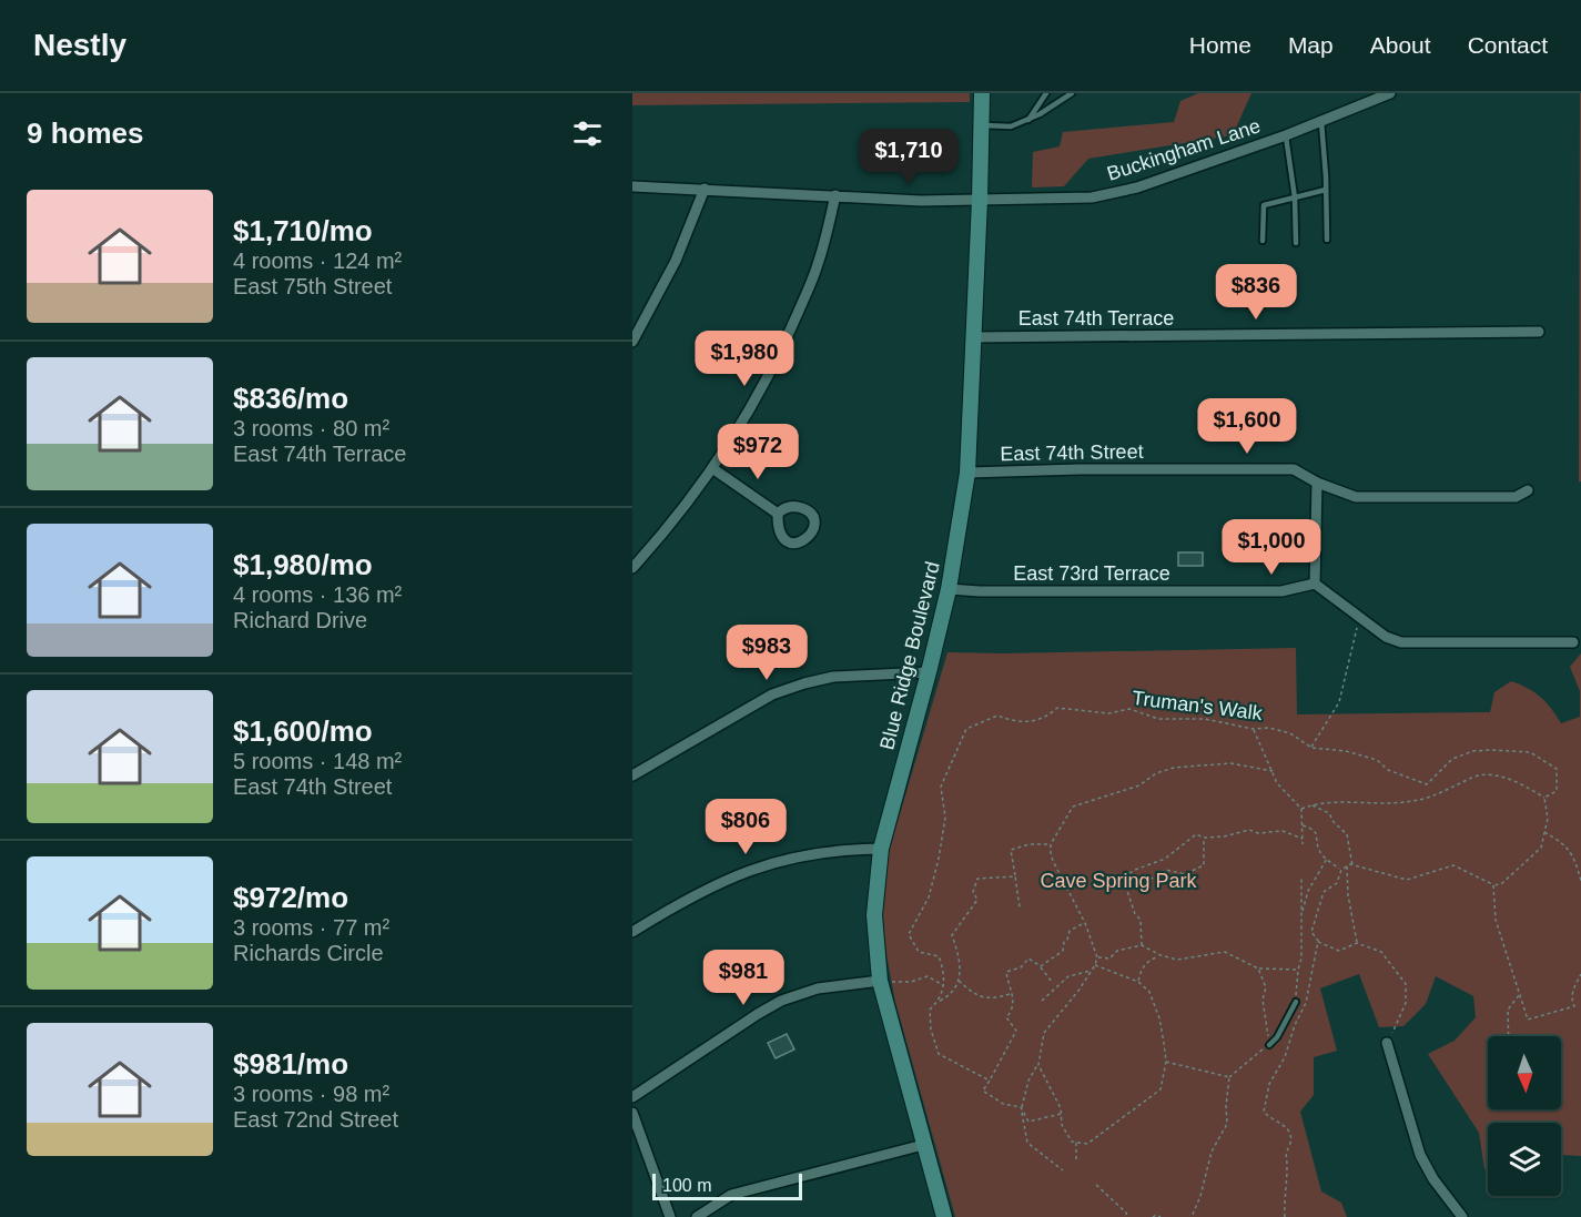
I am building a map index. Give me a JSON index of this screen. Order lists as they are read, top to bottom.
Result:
{
  "streets": {
    "main road": ["Blue Ridge Boulevard"],
    "street": [
      "Buckingham Lane",
      "East 74th Terrace",
      "East 74th Street",
      "East 73rd Terrace"
    ],
    "path": ["Truman's Walk"]
  },
  "crossings": [
    ["Buckingham Lane", "Blue Ridge Boulevard"],
    ["East 74th Terrace", "Blue Ridge Boulevard"],
    ["East 74th Street", "Blue Ridge Boulevard"],
    ["East 73rd Terrace", "Blue Ridge Boulevard"]
  ],
  "parks": ["Cave Spring Park"],
  "scale_bar": "100 m",
  "north": "bottom",
  "page": {
    "header": "Nestly",
    "nav": [
      "Home",
      "Map",
      "About",
      "Contact"
    ],
    "heading": "9 homes",
    "price": [
      "$1,710",
      "$836",
      "$1,980",
      "$1,600",
      "$972",
      "$1,000",
      "$983",
      "$806",
      "$981"
    ],
    "list": [
      {
        "name": "$1,710/mo",
        "note": "4 rooms · 124 m² · East 75th Street"
      },
      {
        "name": "$836/mo",
        "note": "3 rooms · 80 m² · East 74th Terrace"
      },
      {
        "name": "$1,980/mo",
        "note": "4 rooms · 136 m² · Richard Drive"
      },
      {
        "name": "$1,600/mo",
        "note": "5 rooms · 148 m² · East 74th Street"
      },
      {
        "name": "$972/mo",
        "note": "3 rooms · 77 m² · Richards Circle"
      },
      {
        "name": "$981/mo",
        "note": "3 rooms · 98 m² · East 72nd Street"
      }
    ],
    "scale": "100 m"
  }
}
